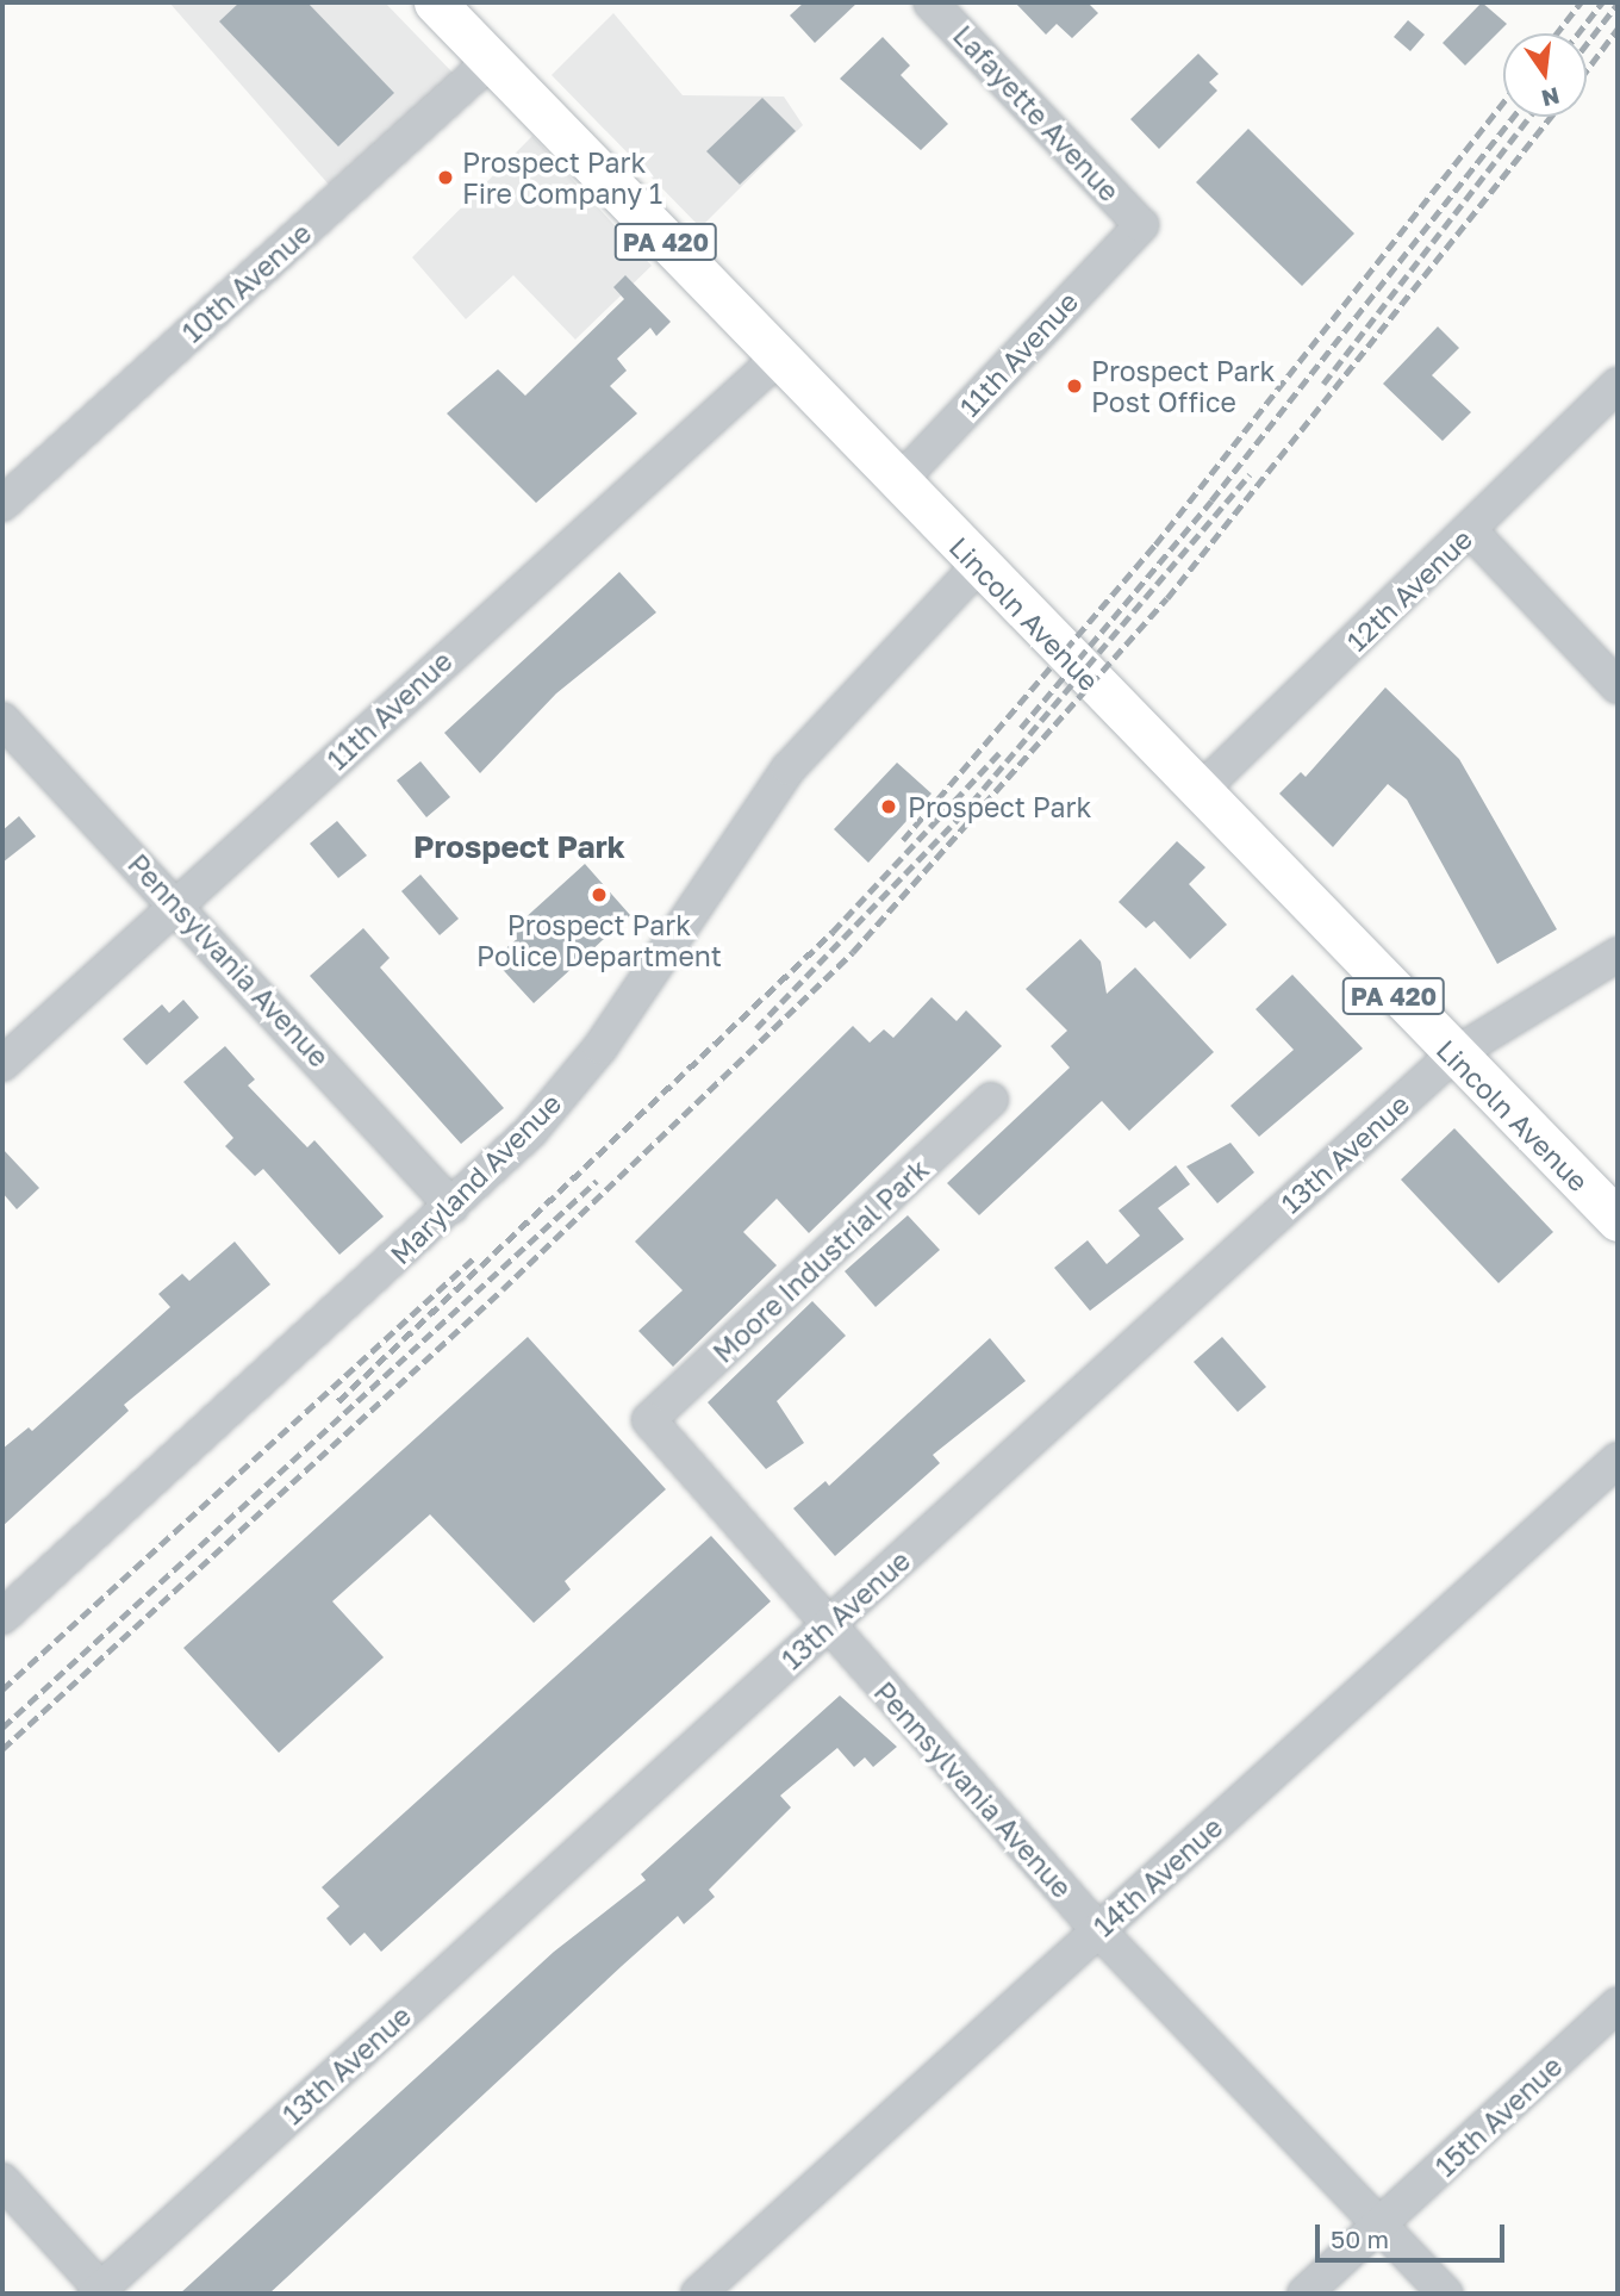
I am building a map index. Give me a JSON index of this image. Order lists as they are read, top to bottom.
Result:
{
  "streets": {
    "main road": ["PA 420", "Lincoln Avenue"],
    "street": [
      "Lafayette Avenue",
      "10th Avenue",
      "11th Avenue",
      "12th Avenue",
      "Pennsylvania Avenue",
      "13th Avenue",
      "Maryland Avenue",
      "Moore Industrial Park",
      "14th Avenue",
      "15th Avenue"
    ]
  },
  "crossings": [
    ["Lafayette Avenue", "11th Avenue"],
    ["10th Avenue", "Lincoln Avenue"],
    ["11th Avenue", "Lincoln Avenue"],
    ["11th Avenue", "Pennsylvania Avenue"],
    ["12th Avenue", "Lincoln Avenue"],
    ["Lincoln Avenue", "13th Avenue"],
    ["Lincoln Avenue", "Maryland Avenue"],
    ["Pennsylvania Avenue", "13th Avenue"],
    ["Pennsylvania Avenue", "Maryland Avenue"],
    ["Pennsylvania Avenue", "Moore Industrial Park"],
    ["Pennsylvania Avenue", "14th Avenue"],
    ["Pennsylvania Avenue", "15th Avenue"]
  ],
  "districts": ["Prospect Park"],
  "places": [
    "Prospect Park Fire Company 1",
    "Prospect Park Post Office",
    "Prospect Park",
    "Prospect Park Police Department"
  ],
  "scale_bar": "50 m",
  "north": "bottom"
}
